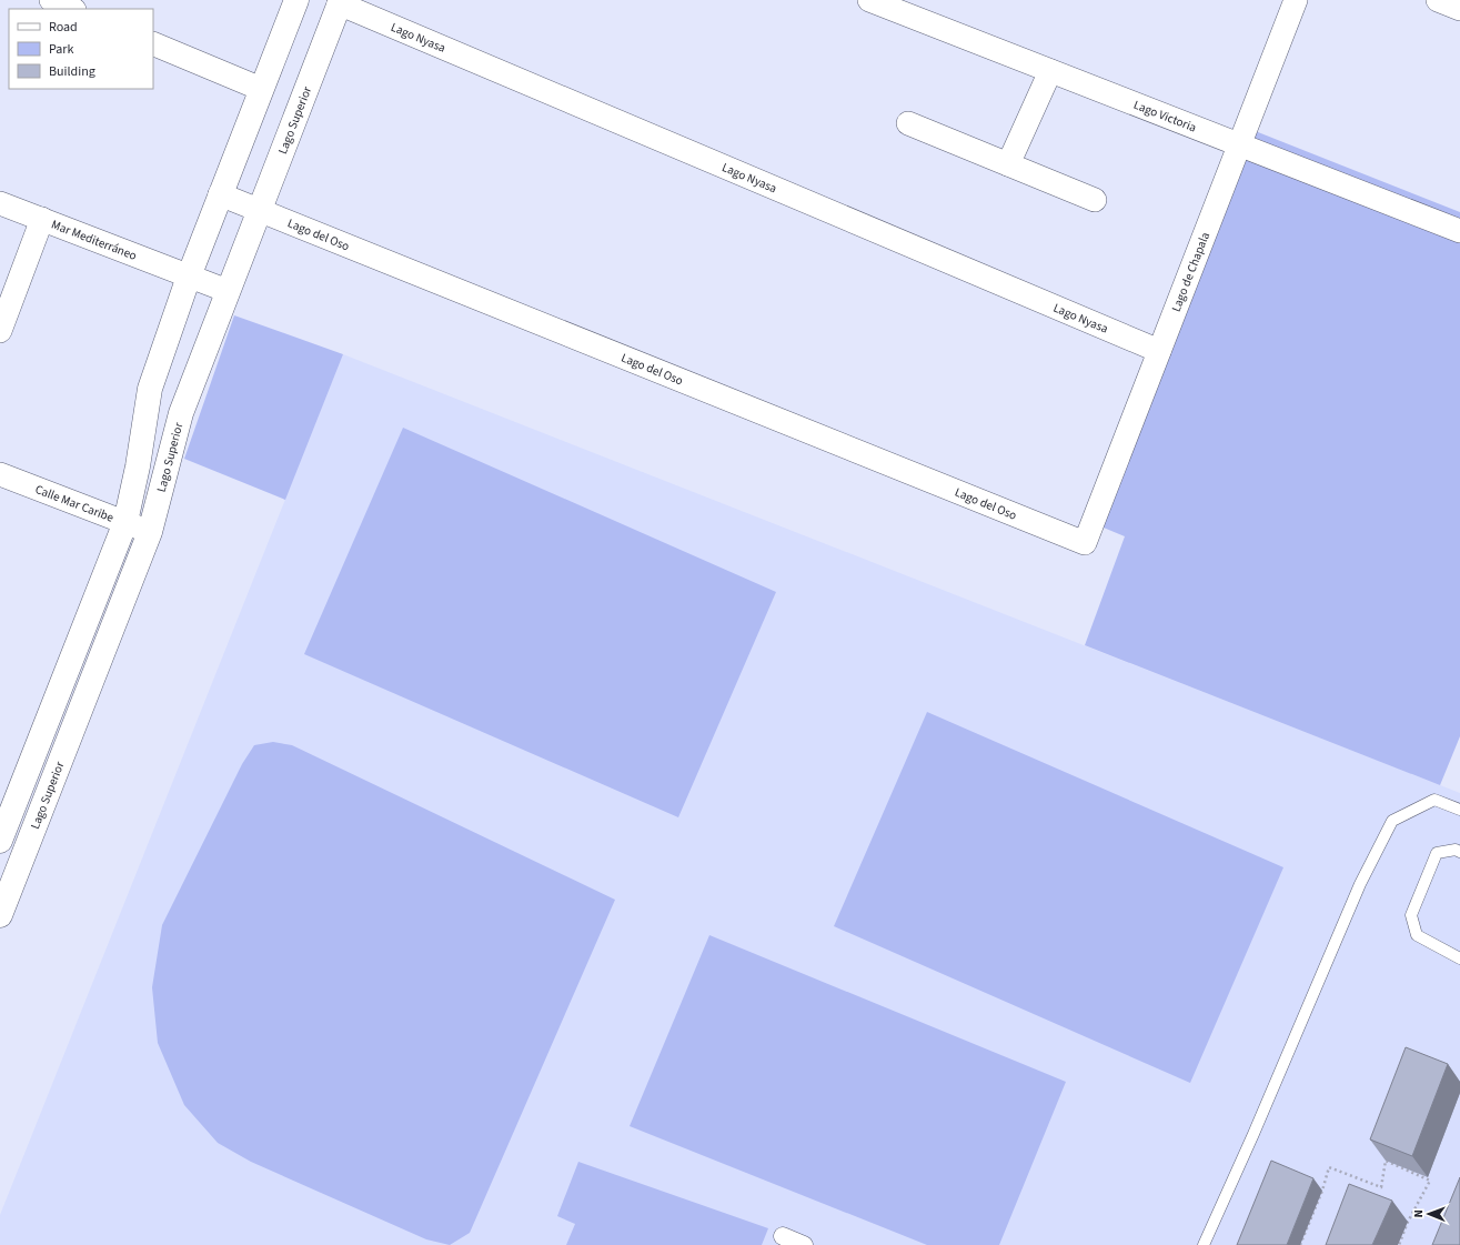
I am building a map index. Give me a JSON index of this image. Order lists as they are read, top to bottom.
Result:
{
  "streets": {
    "street": [
      "Lago Nyasa",
      "Lago Victoria",
      "Lago Superior",
      "Lago del Oso",
      "Mar Mediterráneo",
      "Lago de Chapala",
      "Calle Mar Caribe"
    ]
  },
  "crossings": [
    ["Lago Nyasa", "Lago Superior"],
    ["Lago Nyasa", "Lago de Chapala"],
    ["Lago Victoria", "Lago de Chapala"],
    ["Lago Superior", "Lago del Oso"],
    ["Lago Superior", "Mar Mediterráneo"],
    ["Lago Superior", "Calle Mar Caribe"],
    ["Lago del Oso", "Lago de Chapala"]
  ],
  "legend": ["Road", "Park", "Building"],
  "north": "left"
}
